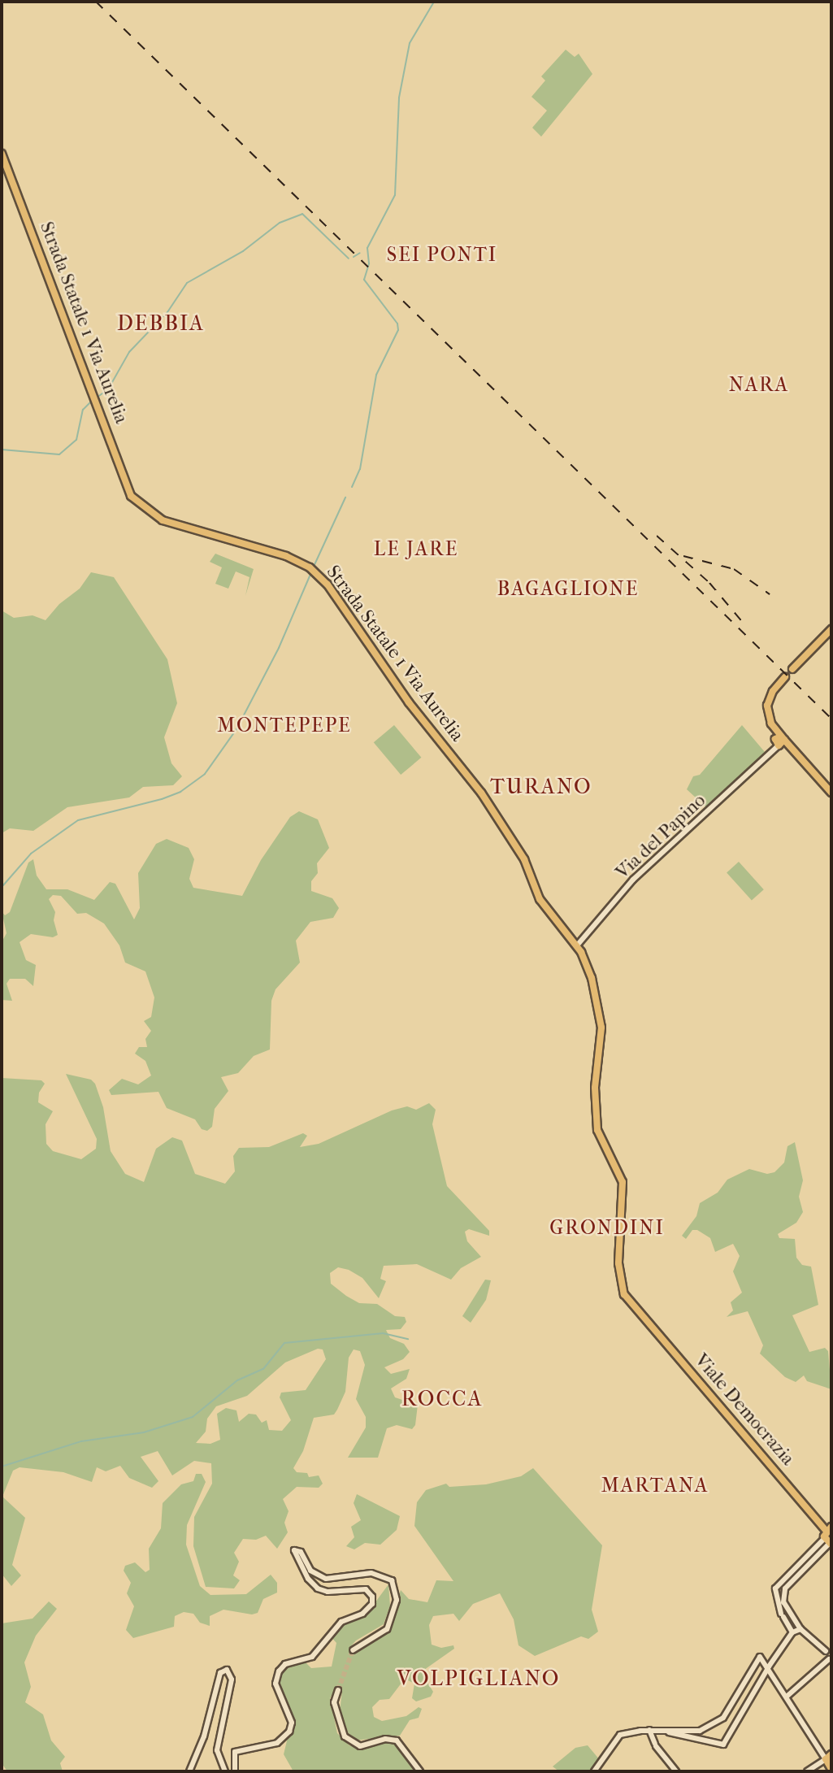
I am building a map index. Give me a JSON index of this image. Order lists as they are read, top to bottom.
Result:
{
  "streets": {
    "main road": ["Strada Statale 1 Via Aurelia", "Viale Democrazia"],
    "street": ["Via del Papino"]
  },
  "crossings": [
    ["Strada Statale 1 Via Aurelia", "Via del Papino"],
    ["Strada Statale 1 Via Aurelia", "Viale Democrazia"]
  ],
  "districts": [
    "SEI PONTI",
    "DEBBIA",
    "NARA",
    "LE JARE",
    "BAGAGLIONE",
    "MONTEPEPE",
    "TURANO",
    "GRONDINI",
    "ROCCA",
    "MARTANA",
    "VOLPIGLIANO"
  ]
}
